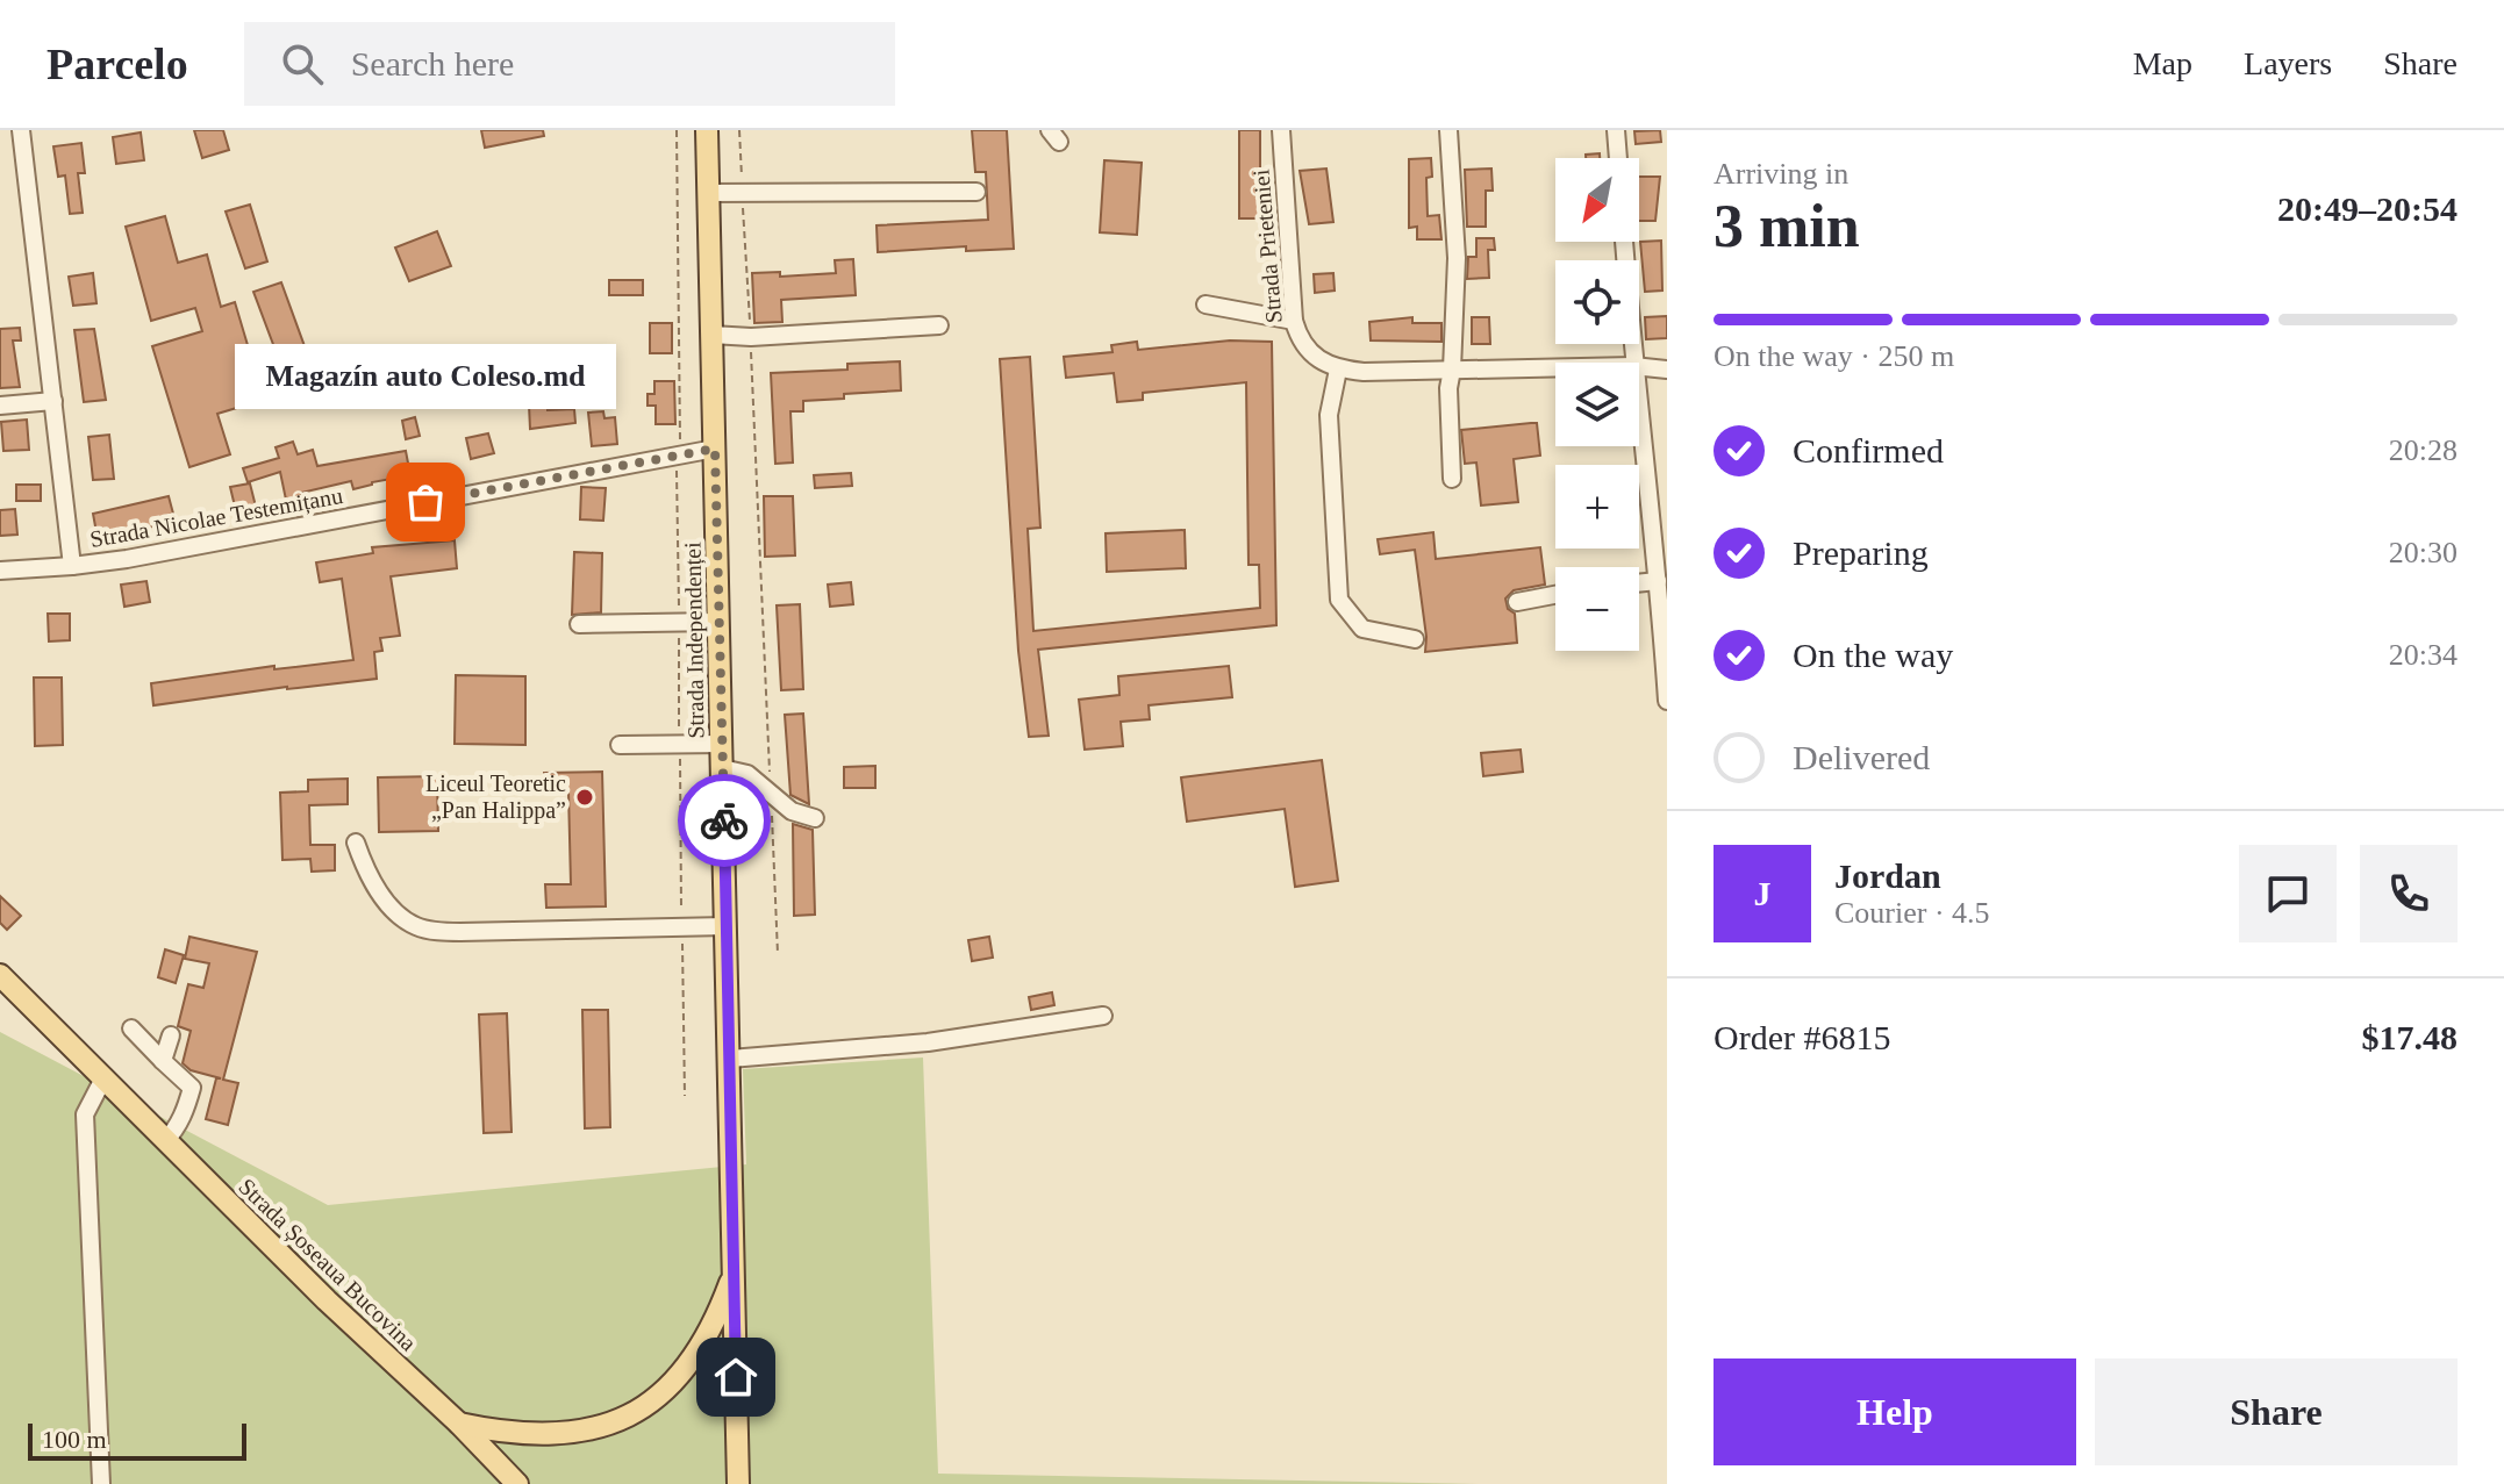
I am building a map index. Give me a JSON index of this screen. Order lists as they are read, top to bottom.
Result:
{
  "streets": {
    "main road": ["Strada Independenței", "Strada Șoseaua Bucovina"],
    "street": ["Strada Prieteniei", "Strada Nicolae Testemițanu"]
  },
  "crossings": [
    ["Strada Nicolae Testemițanu", "Strada Independenței"]
  ],
  "places": ["Magazín auto Coleso.md", "Liceul Teoretic „Pan Halippa”"],
  "scale_bar": "100 m",
  "north": "bottom left",
  "page": {
    "header": "Parcelo",
    "search": "Search here",
    "nav": ["Map", "Layers", "Share"],
    "heading": ["3 min", "Arriving in", "20:49–20:54"],
    "panel": [
      "Jordan",
      "Courier · 4.5",
      "Order #6815",
      "$17.48"
    ],
    "map_buttons": ["+", "−"],
    "bar": "On the way · 250 m",
    "bubble": "Magazín auto Coleso.md",
    "list": [
      ["Confirmed", "20:28"],
      ["Preparing", "20:30"],
      ["On the way", "20:34"],
      "Delivered"
    ],
    "round": "J",
    "buttons": ["Help", "Share"],
    "scale": "100 m"
  }
}
